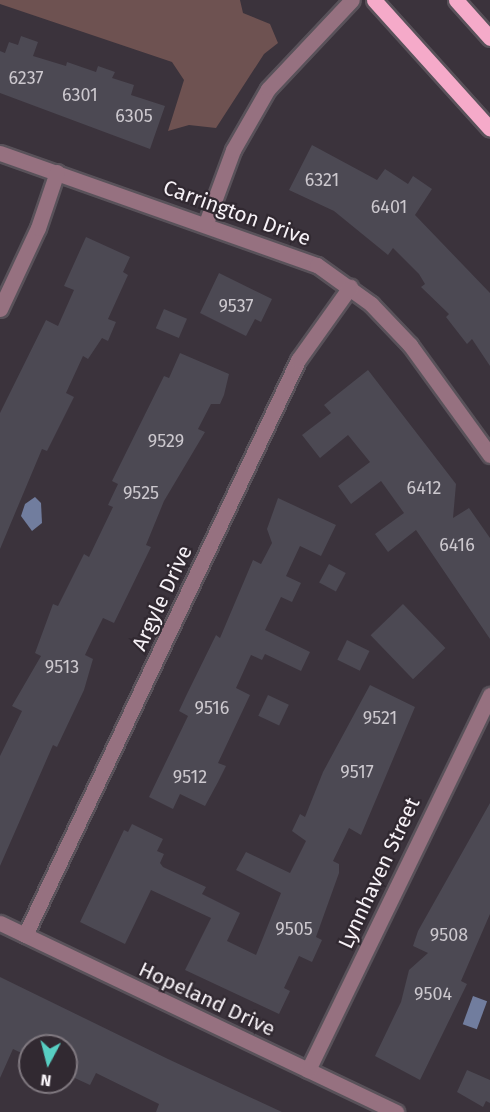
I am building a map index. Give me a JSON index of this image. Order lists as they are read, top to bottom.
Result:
{
  "streets": {
    "street": [
      "Carrington Drive",
      "Argyle Drive",
      "Lynnhaven Street",
      "Hopeland Drive"
    ]
  },
  "crossings": [
    ["Carrington Drive", "Argyle Drive"],
    ["Argyle Drive", "Hopeland Drive"],
    ["Lynnhaven Street", "Hopeland Drive"]
  ],
  "house_numbers": [
    "6237",
    "6301",
    "6305",
    "6321",
    "6401",
    "9537",
    "9529",
    "6412",
    "9525",
    "6416",
    "9513",
    "9516",
    "9521",
    "9517",
    "9512",
    "9505",
    "9508",
    "9504"
  ],
  "north": "bottom"
}
